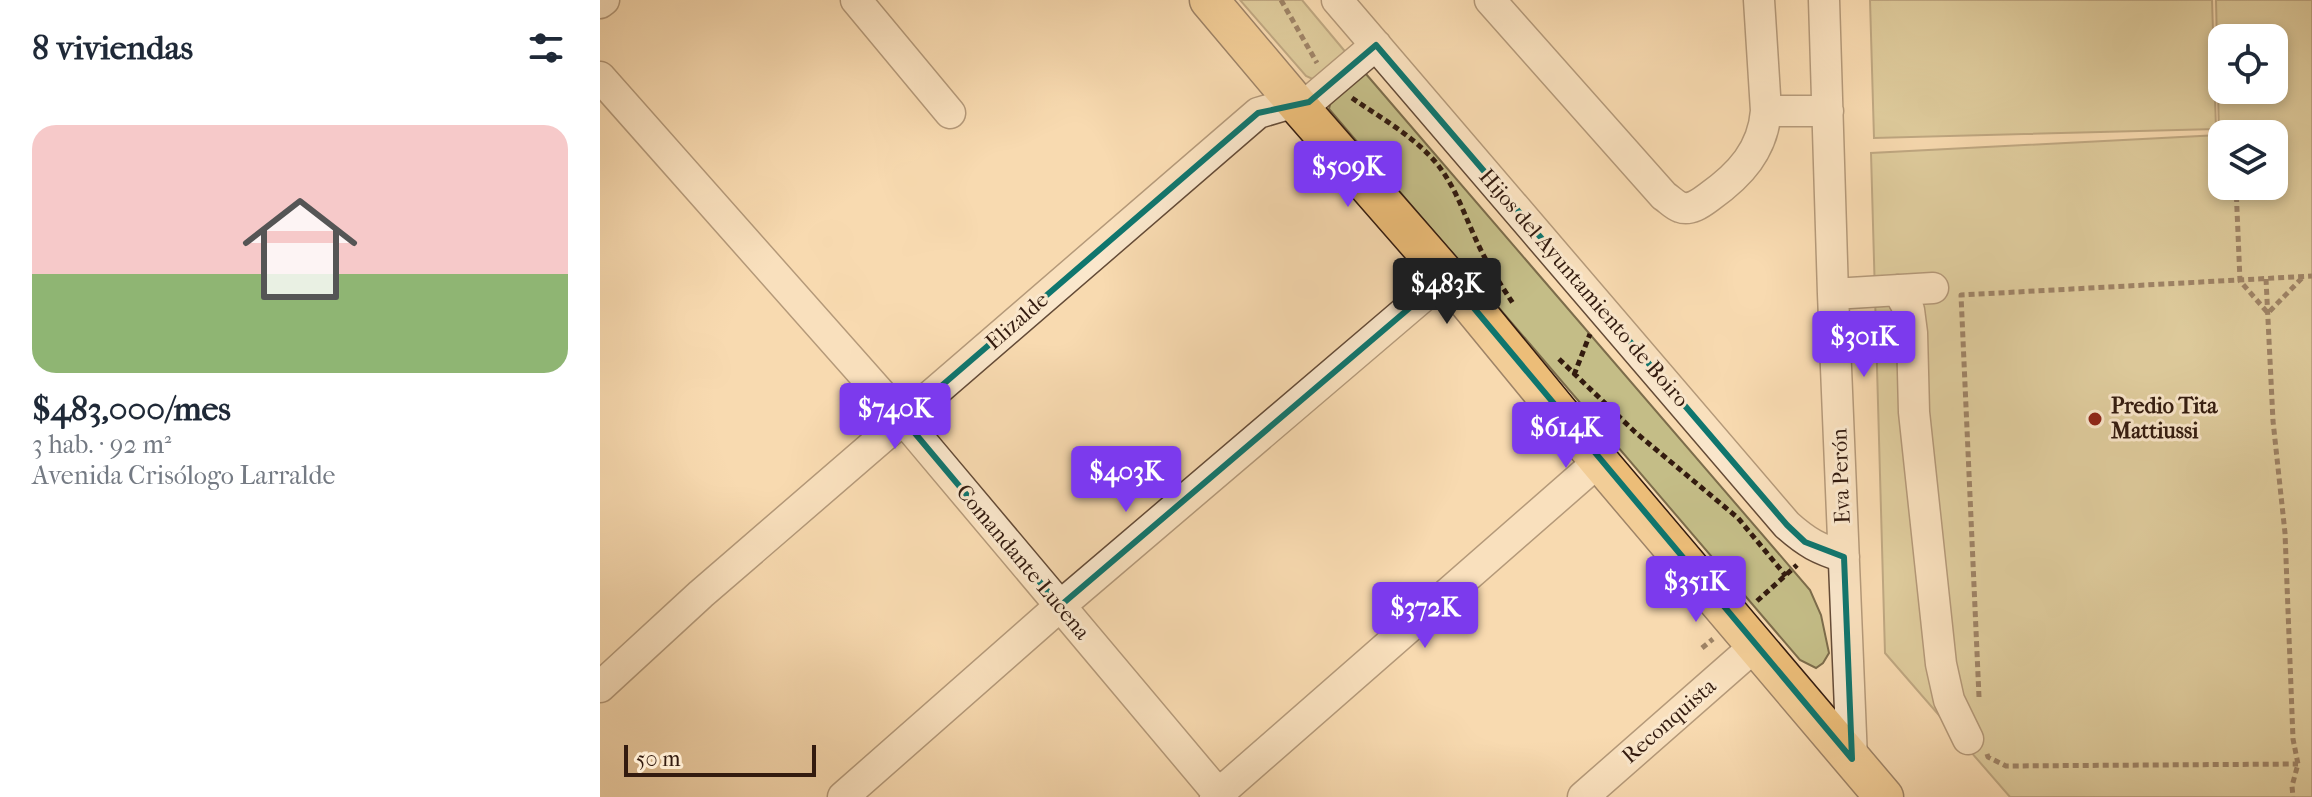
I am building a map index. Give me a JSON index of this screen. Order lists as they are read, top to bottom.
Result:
{
  "streets": {
    "street": [
      "Hijos del Ayuntamiento de Boiro",
      "Elizalde",
      "Eva Perón",
      "Comandante Lucena",
      "Reconquista"
    ]
  },
  "crossings": [
    ["Hijos del Ayuntamiento de Boiro", "Elizalde"],
    ["Hijos del Ayuntamiento de Boiro", "Eva Perón"],
    ["Elizalde", "Comandante Lucena"]
  ],
  "places": ["Predio Tita Mattiussi"],
  "scale_bar": "50 m",
  "page": {
    "heading": "8 viviendas",
    "list": [
      {
        "name": "$483,000/mes",
        "note": "3 hab. · 92 m² · Avenida Crisólogo Larralde"
      }
    ],
    "price": [
      "$509K",
      "$483K",
      "$301K",
      "$740K",
      "$614K",
      "$403K",
      "$351K",
      "$372K"
    ],
    "scale": "50 m"
  }
}
